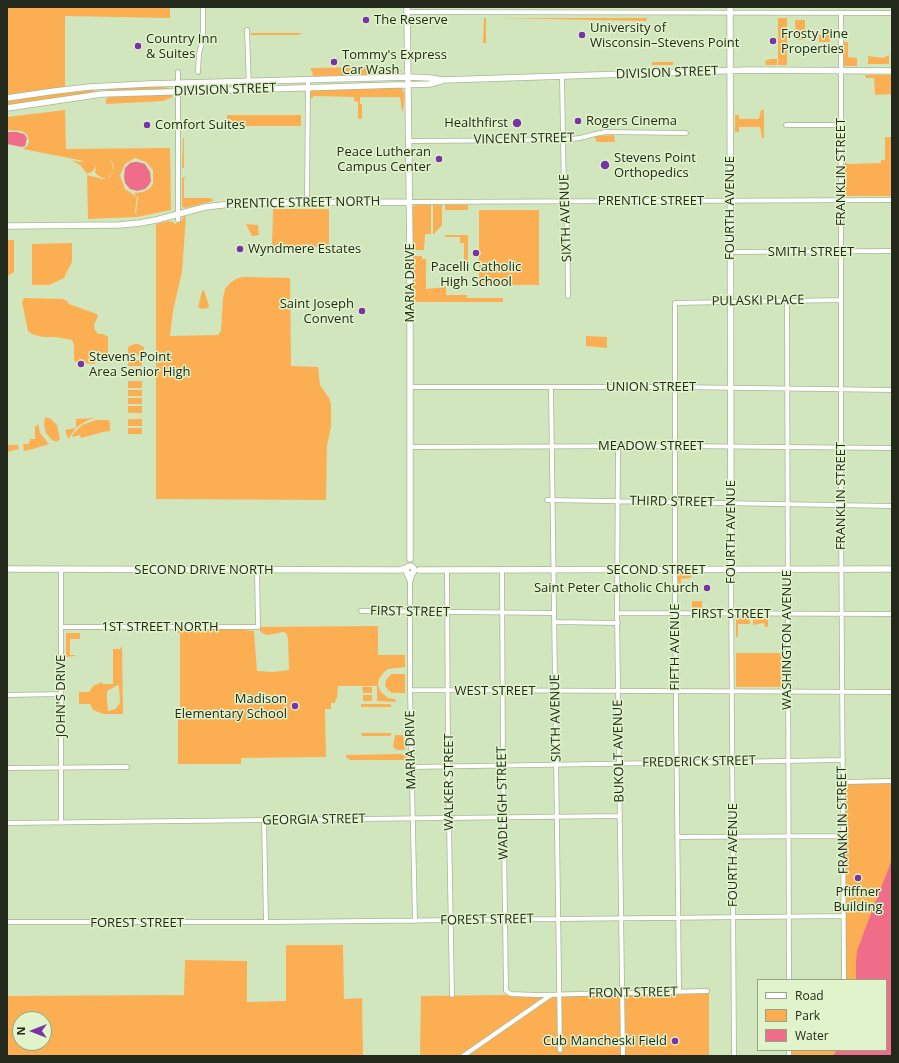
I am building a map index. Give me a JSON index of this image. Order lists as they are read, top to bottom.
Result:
{
  "streets": {
    "street": [
      "DIVISION STREET",
      "VINCENT STREET",
      "FRANKLIN STREET",
      "PRENTICE STREET",
      "PRENTICE STREET NORTH",
      "FOURTH AVENUE",
      "SIXTH AVENUE",
      "SMITH STREET",
      "MARIA DRIVE",
      "PULASKI PLACE",
      "UNION STREET",
      "MEADOW STREET",
      "THIRD STREET",
      "SECOND DRIVE NORTH",
      "SECOND STREET",
      "FIRST STREET",
      "1ST STREET NORTH",
      "WASHINGTON AVENUE",
      "FIFTH AVENUE",
      "WEST STREET",
      "JOHN'S DRIVE",
      "BUKOLT AVENUE",
      "FREDERICK STREET",
      "WALKER STREET",
      "WADLEIGH STREET",
      "GEORGIA STREET",
      "FOREST STREET",
      "FRONT STREET"
    ]
  },
  "crossings": [
    ["DIVISION STREET", "FRANKLIN STREET"],
    ["DIVISION STREET", "FOURTH AVENUE"],
    ["DIVISION STREET", "SIXTH AVENUE"],
    ["DIVISION STREET", "MARIA DRIVE"],
    ["VINCENT STREET", "SIXTH AVENUE"],
    ["VINCENT STREET", "MARIA DRIVE"],
    ["FRANKLIN STREET", "PRENTICE STREET"],
    ["FRANKLIN STREET", "SMITH STREET"],
    ["FRANKLIN STREET", "PULASKI PLACE"],
    ["FRANKLIN STREET", "UNION STREET"],
    ["FRANKLIN STREET", "MEADOW STREET"],
    ["FRANKLIN STREET", "THIRD STREET"],
    ["FRANKLIN STREET", "SECOND STREET"],
    ["FRANKLIN STREET", "FIRST STREET"],
    ["FRANKLIN STREET", "WEST STREET"],
    ["FRANKLIN STREET", "FREDERICK STREET"],
    ["PRENTICE STREET", "PRENTICE STREET NORTH"],
    ["PRENTICE STREET", "FOURTH AVENUE"],
    ["PRENTICE STREET", "SIXTH AVENUE"],
    ["PRENTICE STREET", "MARIA DRIVE"],
    ["PRENTICE STREET NORTH", "MARIA DRIVE"],
    ["FOURTH AVENUE", "SMITH STREET"],
    ["FOURTH AVENUE", "PULASKI PLACE"],
    ["FOURTH AVENUE", "UNION STREET"],
    ["FOURTH AVENUE", "MEADOW STREET"],
    ["FOURTH AVENUE", "THIRD STREET"],
    ["FOURTH AVENUE", "SECOND STREET"],
    ["FOURTH AVENUE", "FIRST STREET"],
    ["FOURTH AVENUE", "WEST STREET"],
    ["FOURTH AVENUE", "FREDERICK STREET"],
    ["SIXTH AVENUE", "UNION STREET"],
    ["SIXTH AVENUE", "MEADOW STREET"],
    ["SIXTH AVENUE", "THIRD STREET"],
    ["SIXTH AVENUE", "SECOND STREET"],
    ["SIXTH AVENUE", "FIRST STREET"],
    ["SIXTH AVENUE", "WEST STREET"],
    ["SIXTH AVENUE", "FREDERICK STREET"],
    ["SIXTH AVENUE", "GEORGIA STREET"],
    ["SIXTH AVENUE", "FOREST STREET"],
    ["SIXTH AVENUE", "FRONT STREET"],
    ["MARIA DRIVE", "UNION STREET"],
    ["MARIA DRIVE", "MEADOW STREET"],
    ["MARIA DRIVE", "SECOND DRIVE NORTH"],
    ["MARIA DRIVE", "SECOND STREET"],
    ["MARIA DRIVE", "FIRST STREET"],
    ["MARIA DRIVE", "WEST STREET"],
    ["MARIA DRIVE", "FREDERICK STREET"],
    ["MARIA DRIVE", "GEORGIA STREET"],
    ["MARIA DRIVE", "FOREST STREET"],
    ["PULASKI PLACE", "WASHINGTON AVENUE"],
    ["PULASKI PLACE", "FIFTH AVENUE"],
    ["UNION STREET", "WASHINGTON AVENUE"],
    ["UNION STREET", "FIFTH AVENUE"],
    ["MEADOW STREET", "WASHINGTON AVENUE"],
    ["MEADOW STREET", "FIFTH AVENUE"],
    ["MEADOW STREET", "BUKOLT AVENUE"],
    ["THIRD STREET", "WASHINGTON AVENUE"],
    ["THIRD STREET", "FIFTH AVENUE"],
    ["THIRD STREET", "BUKOLT AVENUE"],
    ["SECOND DRIVE NORTH", "SECOND STREET"],
    ["SECOND DRIVE NORTH", "1ST STREET NORTH"],
    ["SECOND DRIVE NORTH", "JOHN'S DRIVE"],
    ["SECOND STREET", "WASHINGTON AVENUE"],
    ["SECOND STREET", "FIFTH AVENUE"],
    ["SECOND STREET", "BUKOLT AVENUE"],
    ["SECOND STREET", "WALKER STREET"],
    ["SECOND STREET", "WADLEIGH STREET"],
    ["FIRST STREET", "WASHINGTON AVENUE"],
    ["FIRST STREET", "FIFTH AVENUE"],
    ["FIRST STREET", "BUKOLT AVENUE"],
    ["FIRST STREET", "WALKER STREET"],
    ["FIRST STREET", "WADLEIGH STREET"],
    ["1ST STREET NORTH", "JOHN'S DRIVE"],
    ["WASHINGTON AVENUE", "WEST STREET"],
    ["WASHINGTON AVENUE", "FREDERICK STREET"],
    ["FIFTH AVENUE", "WEST STREET"],
    ["FIFTH AVENUE", "FREDERICK STREET"],
    ["FIFTH AVENUE", "FRONT STREET"],
    ["WEST STREET", "BUKOLT AVENUE"],
    ["WEST STREET", "WALKER STREET"],
    ["WEST STREET", "WADLEIGH STREET"],
    ["JOHN'S DRIVE", "GEORGIA STREET"],
    ["BUKOLT AVENUE", "FREDERICK STREET"],
    ["BUKOLT AVENUE", "GEORGIA STREET"],
    ["BUKOLT AVENUE", "FOREST STREET"],
    ["BUKOLT AVENUE", "FRONT STREET"],
    ["FREDERICK STREET", "WALKER STREET"],
    ["FREDERICK STREET", "WADLEIGH STREET"],
    ["WALKER STREET", "GEORGIA STREET"],
    ["WALKER STREET", "FOREST STREET"],
    ["WADLEIGH STREET", "GEORGIA STREET"],
    ["WADLEIGH STREET", "FOREST STREET"],
    ["WADLEIGH STREET", "FRONT STREET"]
  ],
  "places": [
    "The Reserve",
    "University of Wisconsin–Stevens Point",
    "Frosty Pine Properties",
    "Country Inn & Suites",
    "Tommy's Express Car Wash",
    "Rogers Cinema",
    "Healthfirst",
    "Comfort Suites",
    "Peace Lutheran Campus Center",
    "Stevens Point Orthopedics",
    "Wyndmere Estates",
    "Pacelli Catholic High School",
    "Saint Joseph Convent",
    "Stevens Point Area Senior High",
    "Saint Peter Catholic Church",
    "Madison Elementary School",
    "Pfiffner Building",
    "Cub Mancheski Field"
  ],
  "legend": ["Road", "Park", "Water"],
  "north": "left"
}
